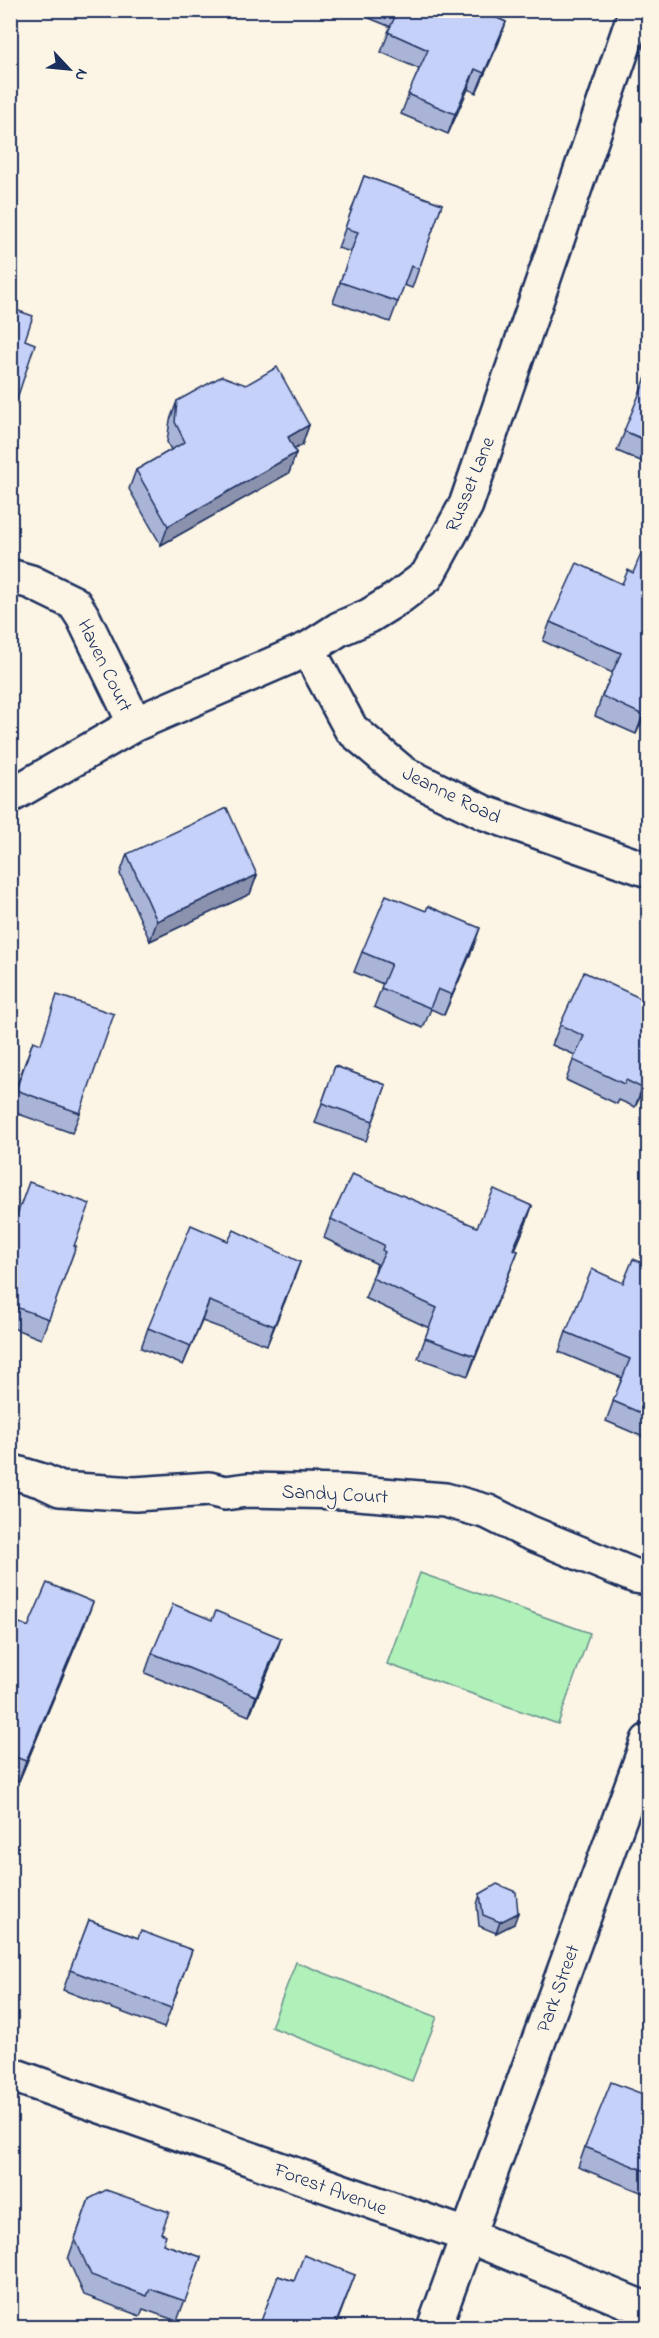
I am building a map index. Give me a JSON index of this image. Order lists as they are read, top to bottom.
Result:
{
  "streets": {
    "street": [
      "Russet Lane",
      "Haven Court",
      "Jeanne Road",
      "Sandy Court",
      "Park Street",
      "Forest Avenue"
    ]
  },
  "crossings": [
    ["Russet Lane", "Haven Court"],
    ["Russet Lane", "Jeanne Road"],
    ["Park Street", "Forest Avenue"]
  ],
  "north": "bottom right"
}
